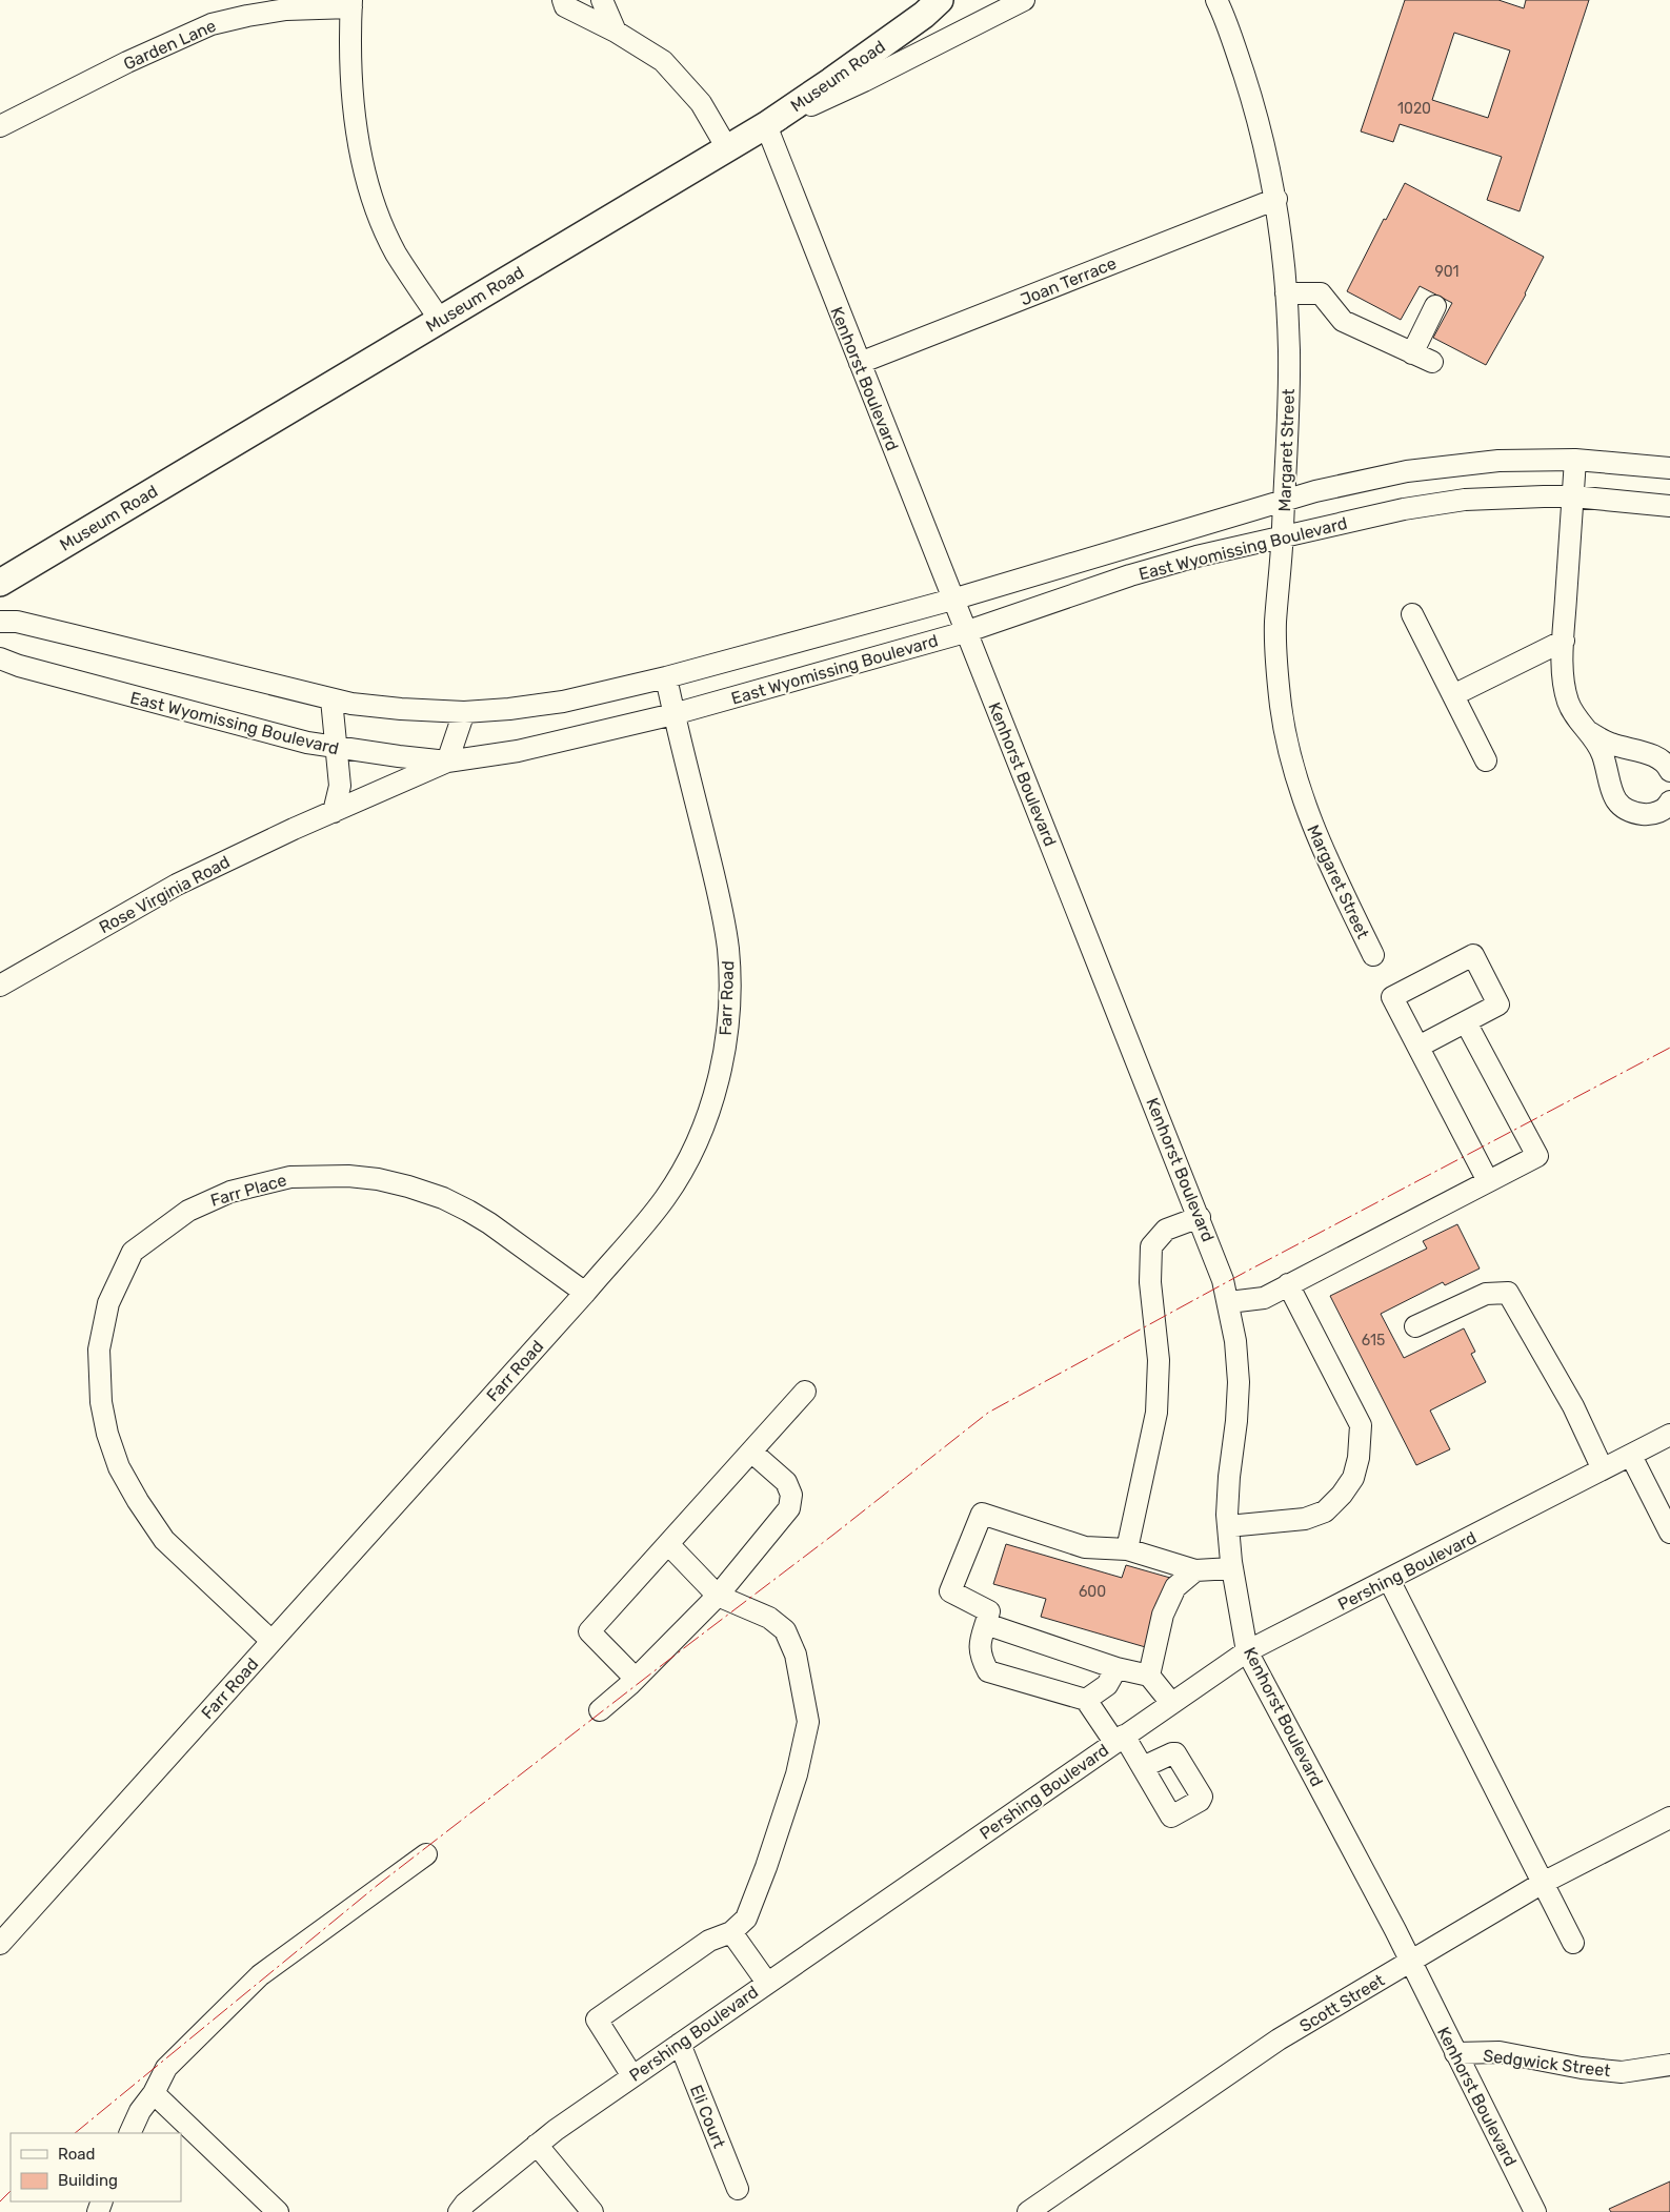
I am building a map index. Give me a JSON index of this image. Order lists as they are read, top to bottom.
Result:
{
  "streets": {
    "main road": ["Museum Road"],
    "street": [
      "Garden Lane",
      "Joan Terrace",
      "Kenhorst Boulevard",
      "Margaret Street",
      "East Wyomissing Boulevard",
      "Rose Virginia Road",
      "Farr Road",
      "Farr Place",
      "Pershing Boulevard",
      "Scott Street",
      "Sedgwick Street",
      "Eli Court"
    ]
  },
  "crossings": [
    ["Museum Road", "Kenhorst Boulevard"],
    ["Joan Terrace", "Kenhorst Boulevard"],
    ["Joan Terrace", "Margaret Street"],
    ["Kenhorst Boulevard", "East Wyomissing Boulevard"],
    ["Kenhorst Boulevard", "Pershing Boulevard"],
    ["Kenhorst Boulevard", "Scott Street"],
    ["Kenhorst Boulevard", "Sedgwick Street"],
    ["Margaret Street", "East Wyomissing Boulevard"],
    ["East Wyomissing Boulevard", "Rose Virginia Road"],
    ["East Wyomissing Boulevard", "Farr Road"],
    ["Farr Road", "Farr Place"],
    ["Pershing Boulevard", "Eli Court"]
  ],
  "house_numbers": [
    "1020",
    "901",
    "615",
    "600"
  ],
  "legend": ["Road", "Building"]
}
